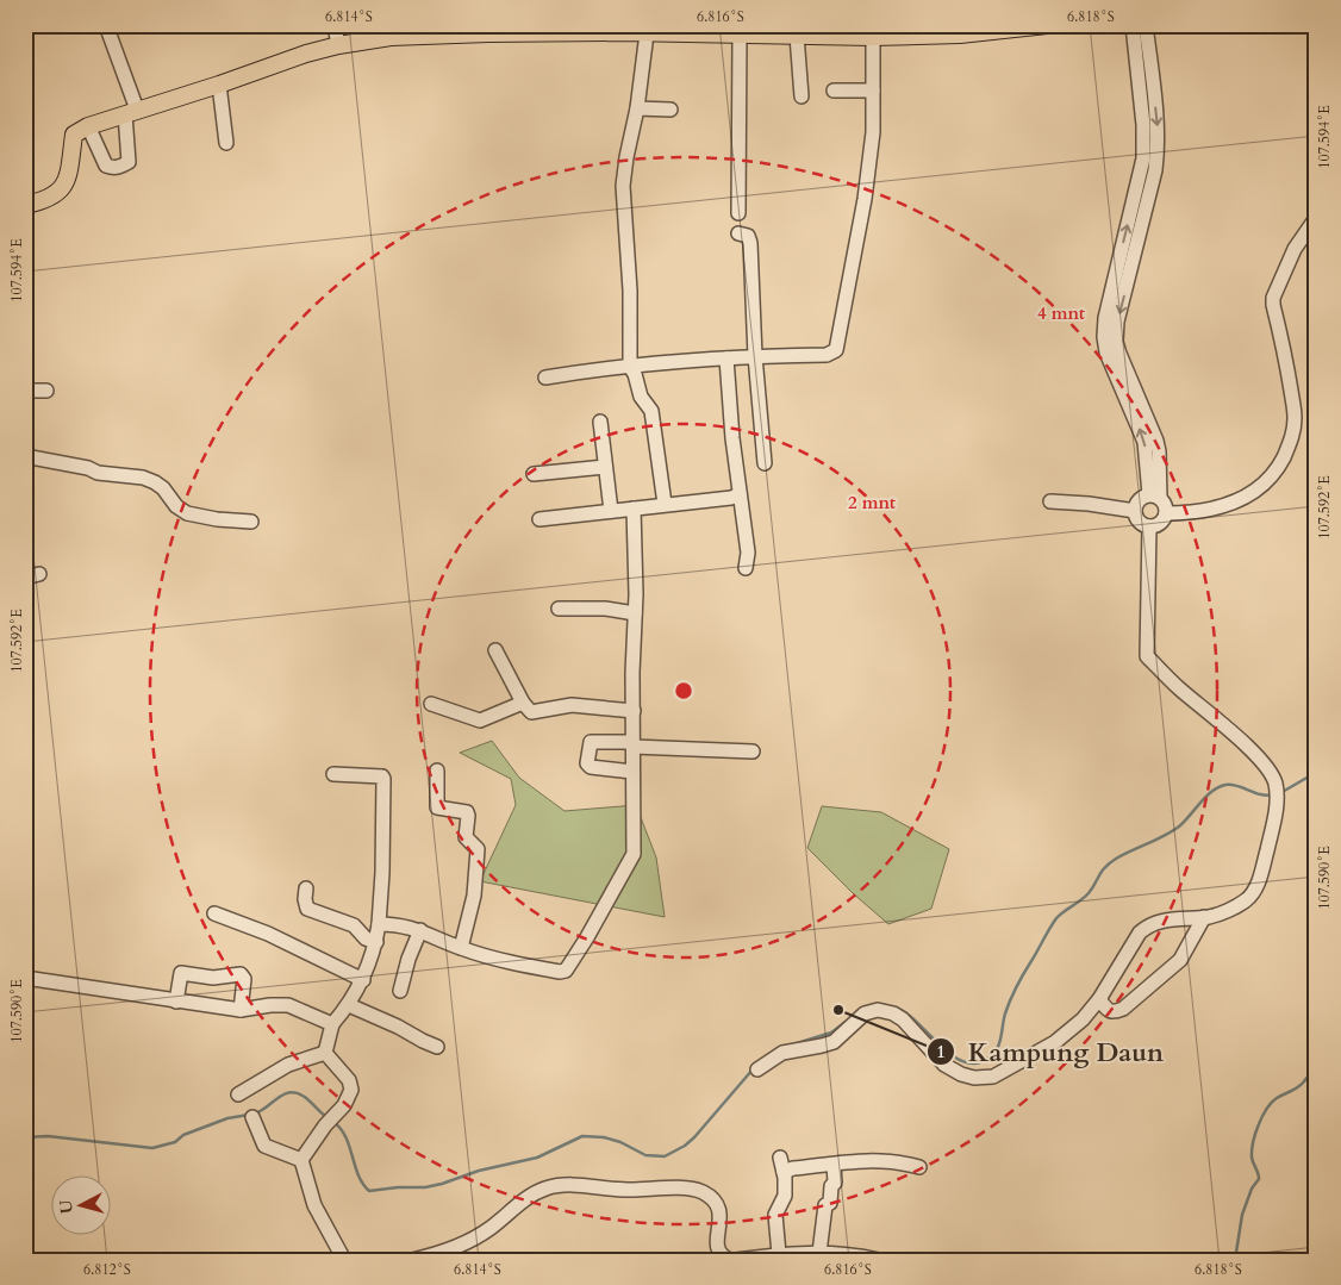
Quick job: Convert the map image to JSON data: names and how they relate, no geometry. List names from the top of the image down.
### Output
{
  "places": ["Kampung Daun"],
  "north": "left",
  "coordinates": [
    "6.814°S",
    "6.816°S",
    "6.818°S",
    "107.594°E",
    "107.592°E",
    "107.590°E",
    "6.812°S"
  ],
  "rings": ["4 mnt", "2 mnt"]
}
